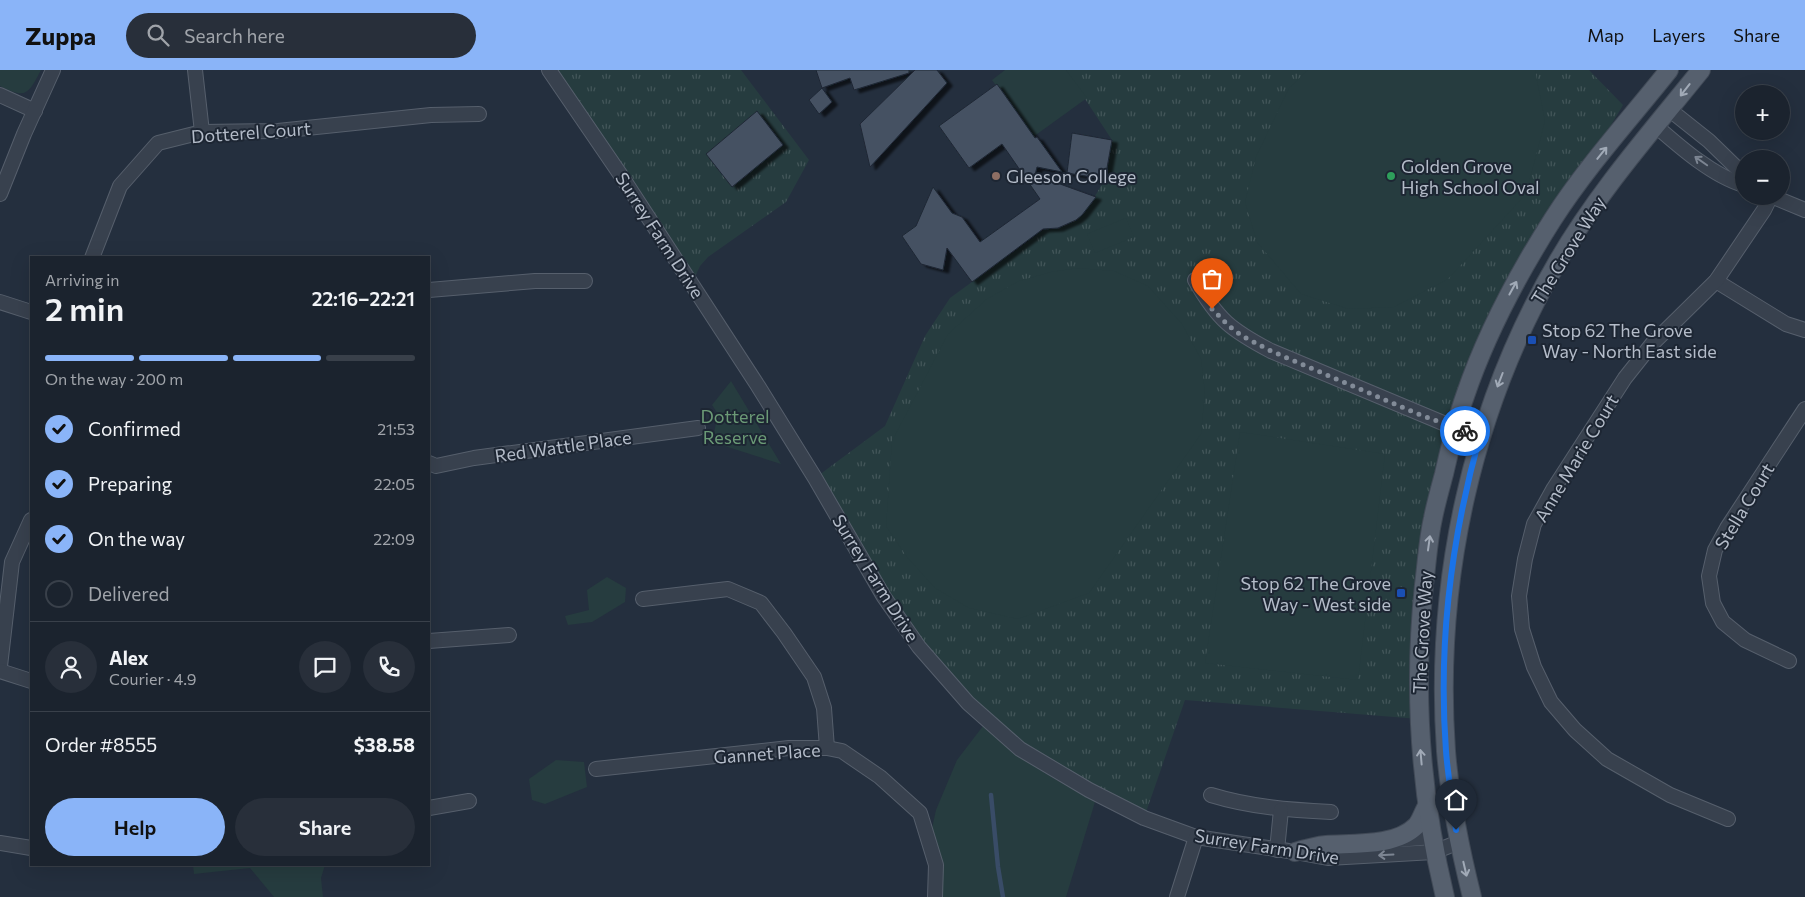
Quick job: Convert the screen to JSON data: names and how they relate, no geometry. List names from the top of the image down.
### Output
{
  "streets": {
    "main road": ["The Grove Way"],
    "street": [
      "Dotterel Court",
      "Surrey Farm Drive",
      "Red Wattle Place",
      "Anne Marie Court",
      "Stella Court",
      "Gannet Place"
    ]
  },
  "crossings": [
    ["Surrey Farm Drive", "The Grove Way"]
  ],
  "parks": ["Dotterel Reserve"],
  "places": {
    "other": ["Gleeson College", "Golden Grove High School Oval"],
    "transit": ["Stop 62 The Grove Way - North East side", "Stop 62 The Grove Way - West side"]
  },
  "page": {
    "header": "Zuppa",
    "search": "Search here",
    "nav": ["Map", "Layers", "Share"],
    "map_buttons": ["+", "−"],
    "heading": ["2 min", "Arriving in", "22:16–22:21"],
    "panel": [
      "Alex",
      "Courier · 4.9",
      "Order #8555",
      "$38.58"
    ],
    "bar": "On the way · 200 m",
    "list": [
      ["Confirmed", "21:53"],
      ["Preparing", "22:05"],
      ["On the way", "22:09"],
      "Delivered"
    ],
    "buttons": ["Help", "Share"]
  }
}
